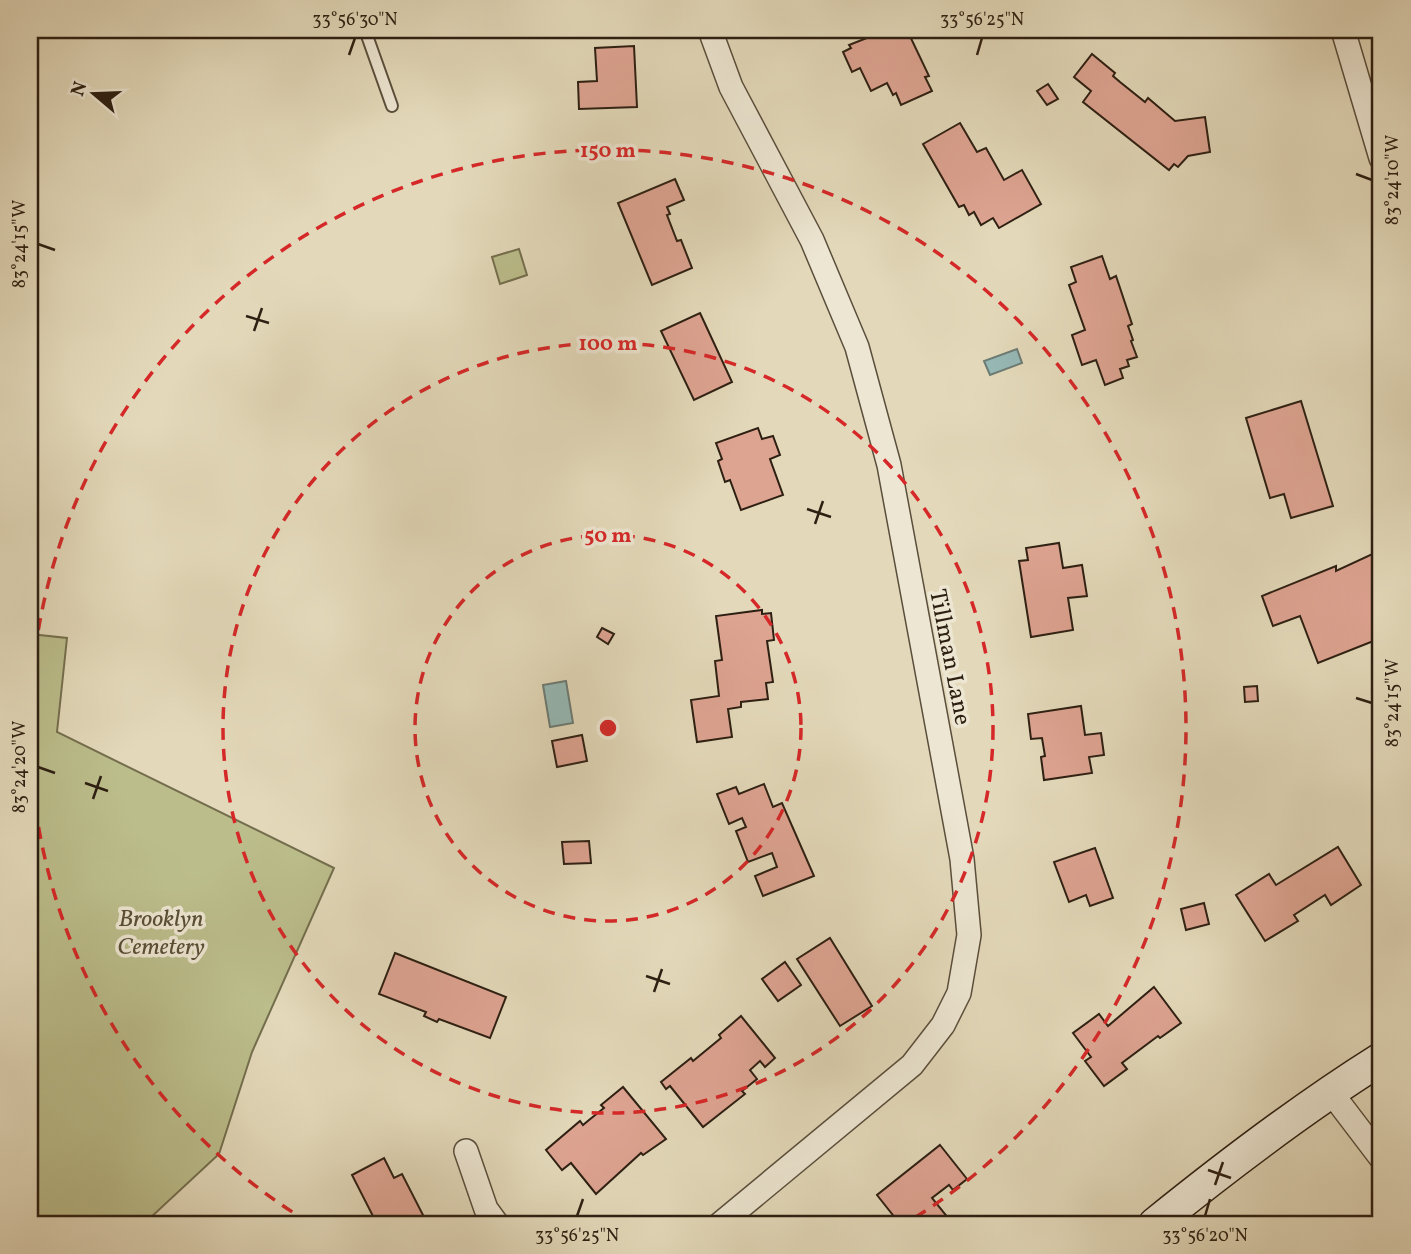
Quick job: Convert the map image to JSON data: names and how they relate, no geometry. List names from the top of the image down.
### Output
{
  "streets": {
    "street": ["Tillman Lane"]
  },
  "parks": ["Brooklyn Cemetery"],
  "north": "left",
  "coordinates": [
    "33°56'30\"N",
    "33°56'25\"N",
    "83°24'10\"W",
    "83°24'15\"W",
    "83°24'20\"W",
    "33°56'20\"N"
  ],
  "rings": ["150 m", "100 m", "50 m"]
}
